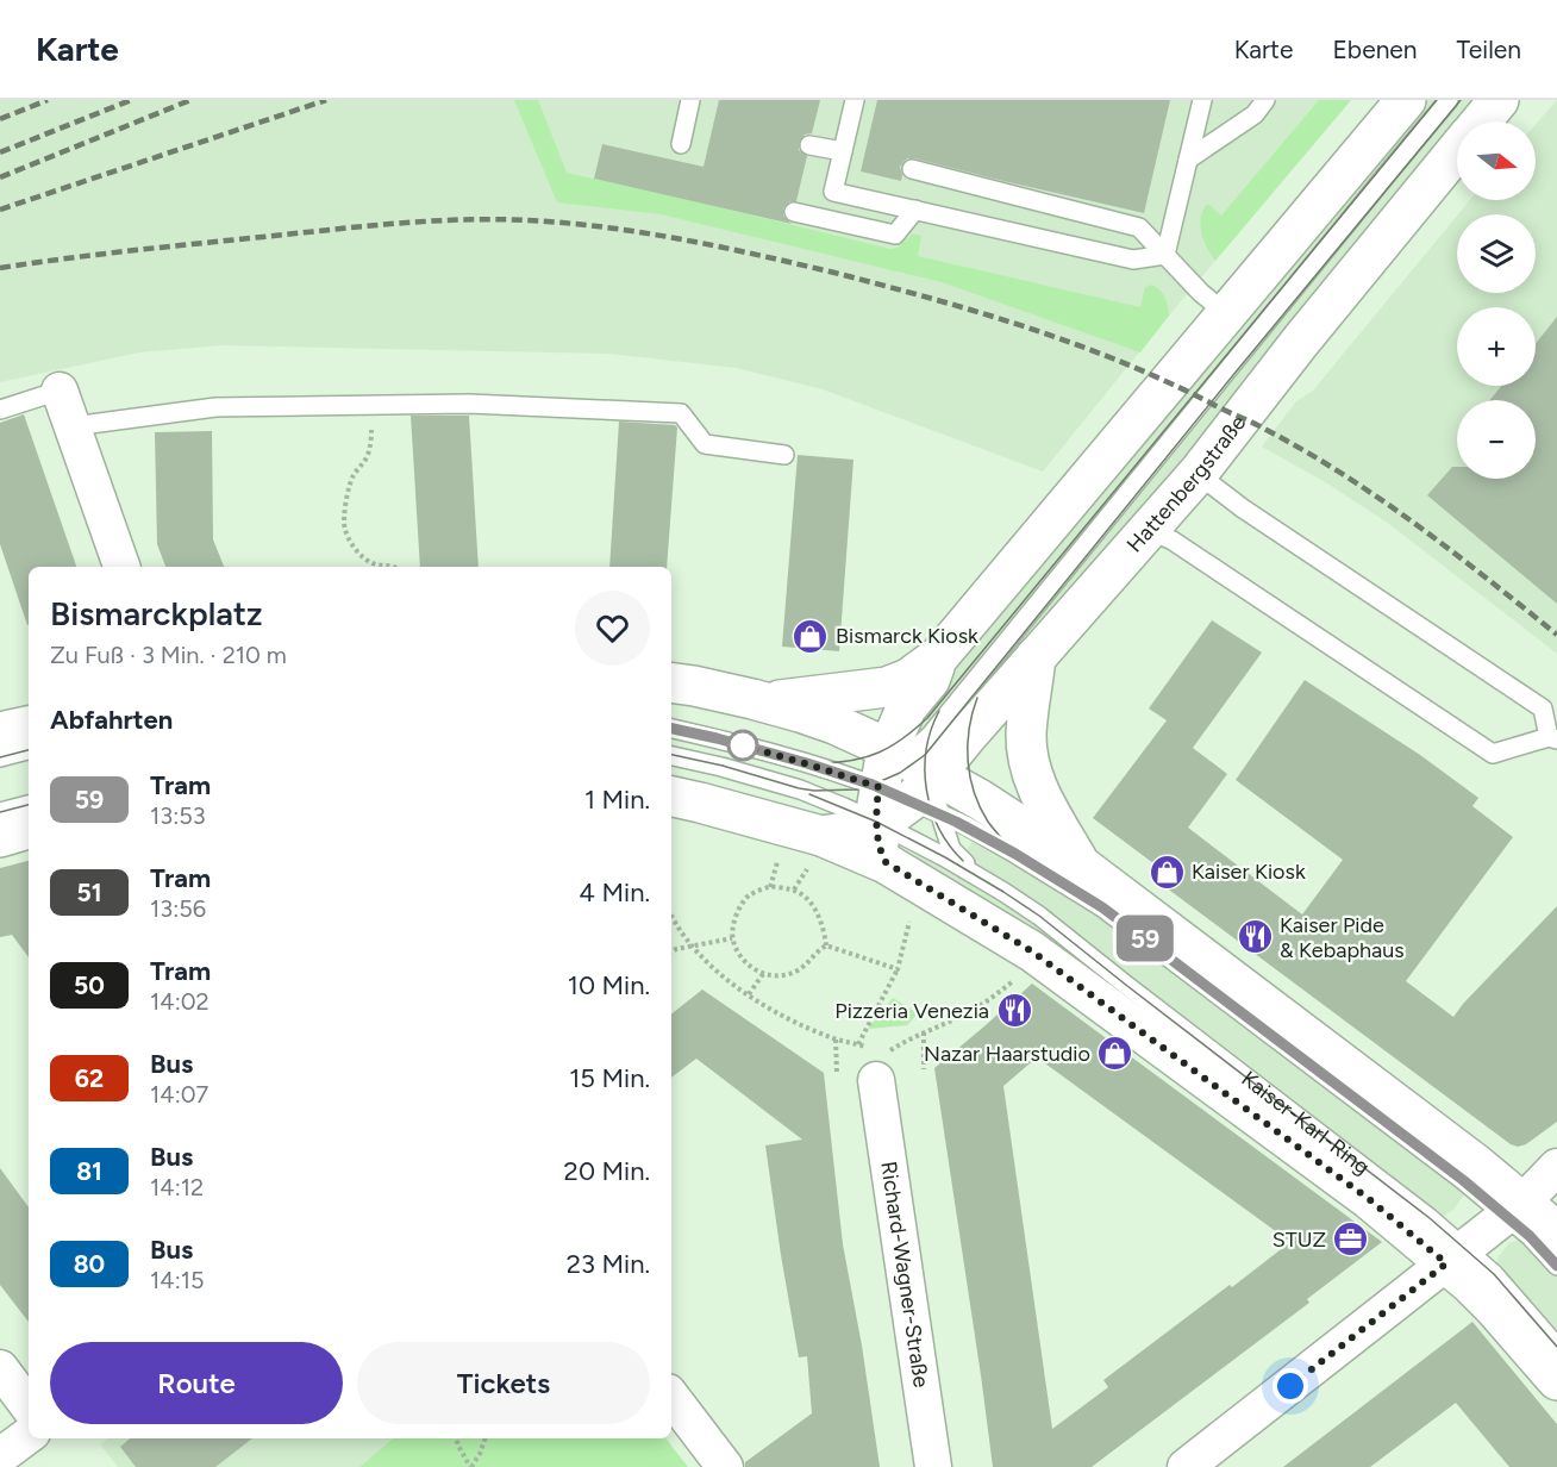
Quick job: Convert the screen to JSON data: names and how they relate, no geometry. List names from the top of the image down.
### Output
{
  "streets": {
    "street": ["Hattenbergstraße", "Kaiser-Karl-Ring", "Richard-Wagner-Straße"]
  },
  "places": {
    "shop": ["Bismarck Kiosk", "Kaiser Kiosk", "Nazar Haarstudio"],
    "restaurant": ["Kaiser Pide & Kebaphaus", "Pizzeria Venezia"],
    "office": ["STUZ"]
  },
  "lines": ["tram line 59"],
  "north": "right",
  "page": {
    "header": "Karte",
    "nav": ["Karte", "Ebenen", "Teilen"],
    "on_map": "59",
    "map_buttons": ["+", "−"],
    "heading": [
      ["Bismarckplatz", "Zu Fuß · 3 Min. · 210 m"],
      "Abfahrten"
    ],
    "list": [
      {
        "mark": "59",
        "name": "Tram",
        "note": "13:53",
        "value": "1 Min."
      },
      {
        "mark": "51",
        "name": "Tram",
        "note": "13:56",
        "value": "4 Min."
      },
      {
        "mark": "50",
        "name": "Tram",
        "note": "14:02",
        "value": "10 Min."
      },
      {
        "mark": "62",
        "name": "Bus",
        "note": "14:07",
        "value": "15 Min."
      },
      {
        "mark": "81",
        "name": "Bus",
        "note": "14:12",
        "value": "20 Min."
      },
      {
        "mark": "80",
        "name": "Bus",
        "note": "14:15",
        "value": "23 Min."
      }
    ],
    "buttons": ["Route", "Tickets"]
  }
}
